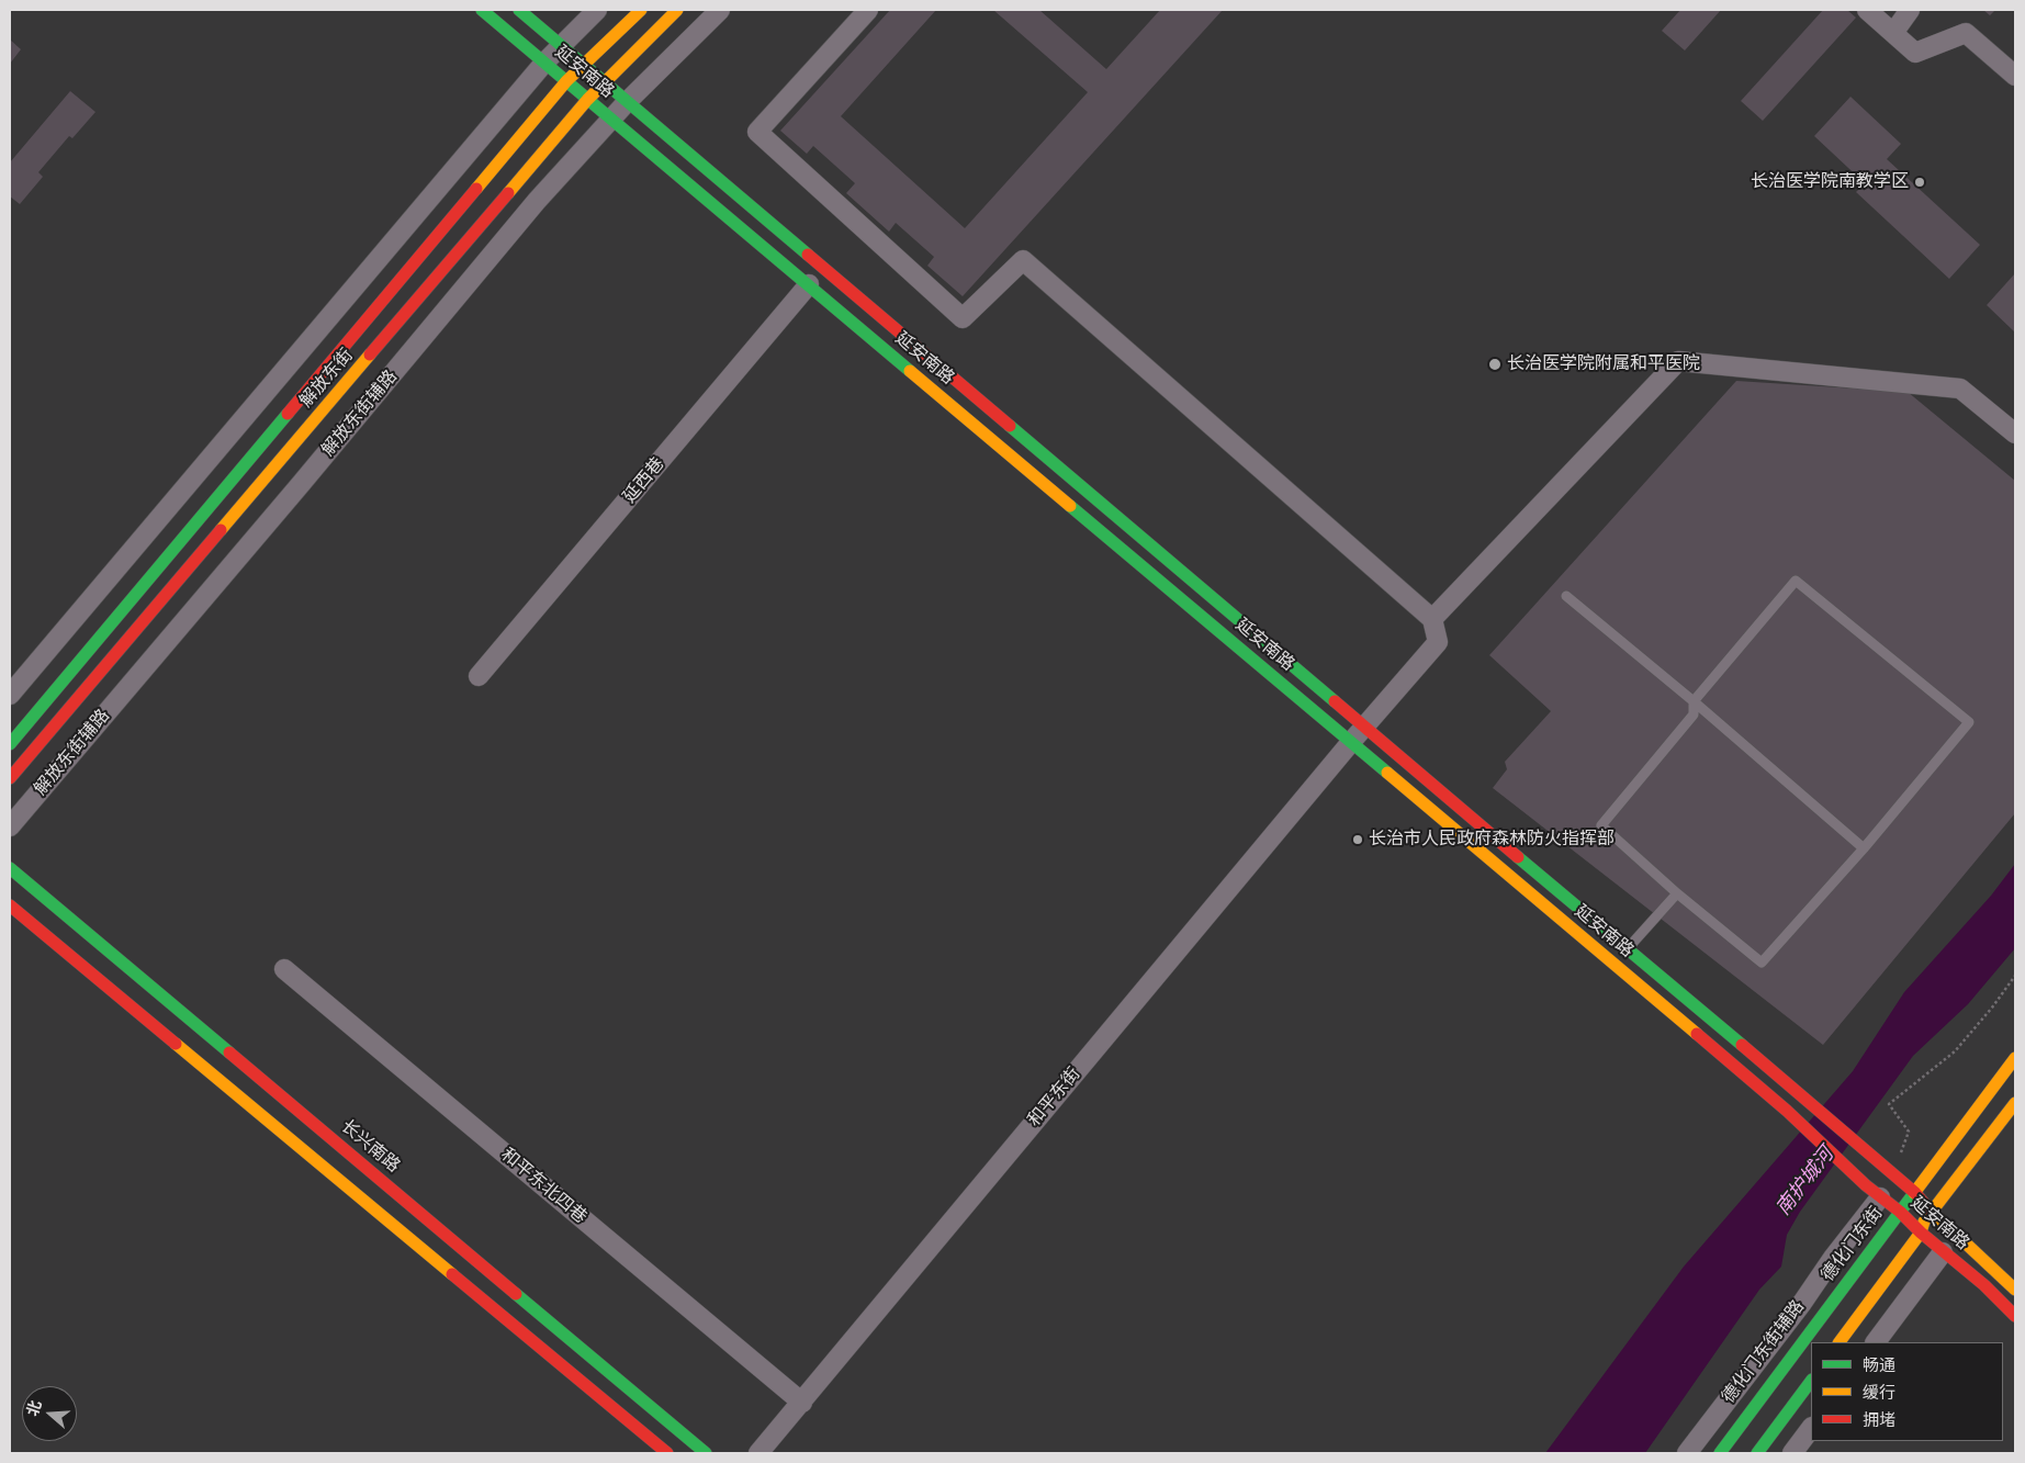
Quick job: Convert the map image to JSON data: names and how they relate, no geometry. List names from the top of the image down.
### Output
{
  "streets": {
    "main road": [
      "延安南路",
      "解放东街",
      "长兴南路",
      "德化门东街"
    ],
    "street": [
      "解放东街辅路",
      "延西巷",
      "和平东街",
      "和平东北四巷",
      "德化门东街辅路"
    ]
  },
  "crossings": [
    ["延安南路", "解放东街"],
    ["延安南路", "解放东街辅路"],
    ["延安南路", "延西巷"],
    ["延安南路", "和平东街"],
    ["延安南路", "德化门东街"],
    ["延安南路", "德化门东街辅路"],
    ["和平东街", "和平东北四巷"]
  ],
  "water": ["南护城河"],
  "places": ["长治医学院南教学区", "长治医学院附属和平医院", "长治市人民政府森林防火指挥部"],
  "legend": ["畅通", "缓行", "拥堵"],
  "north": "left"
}
